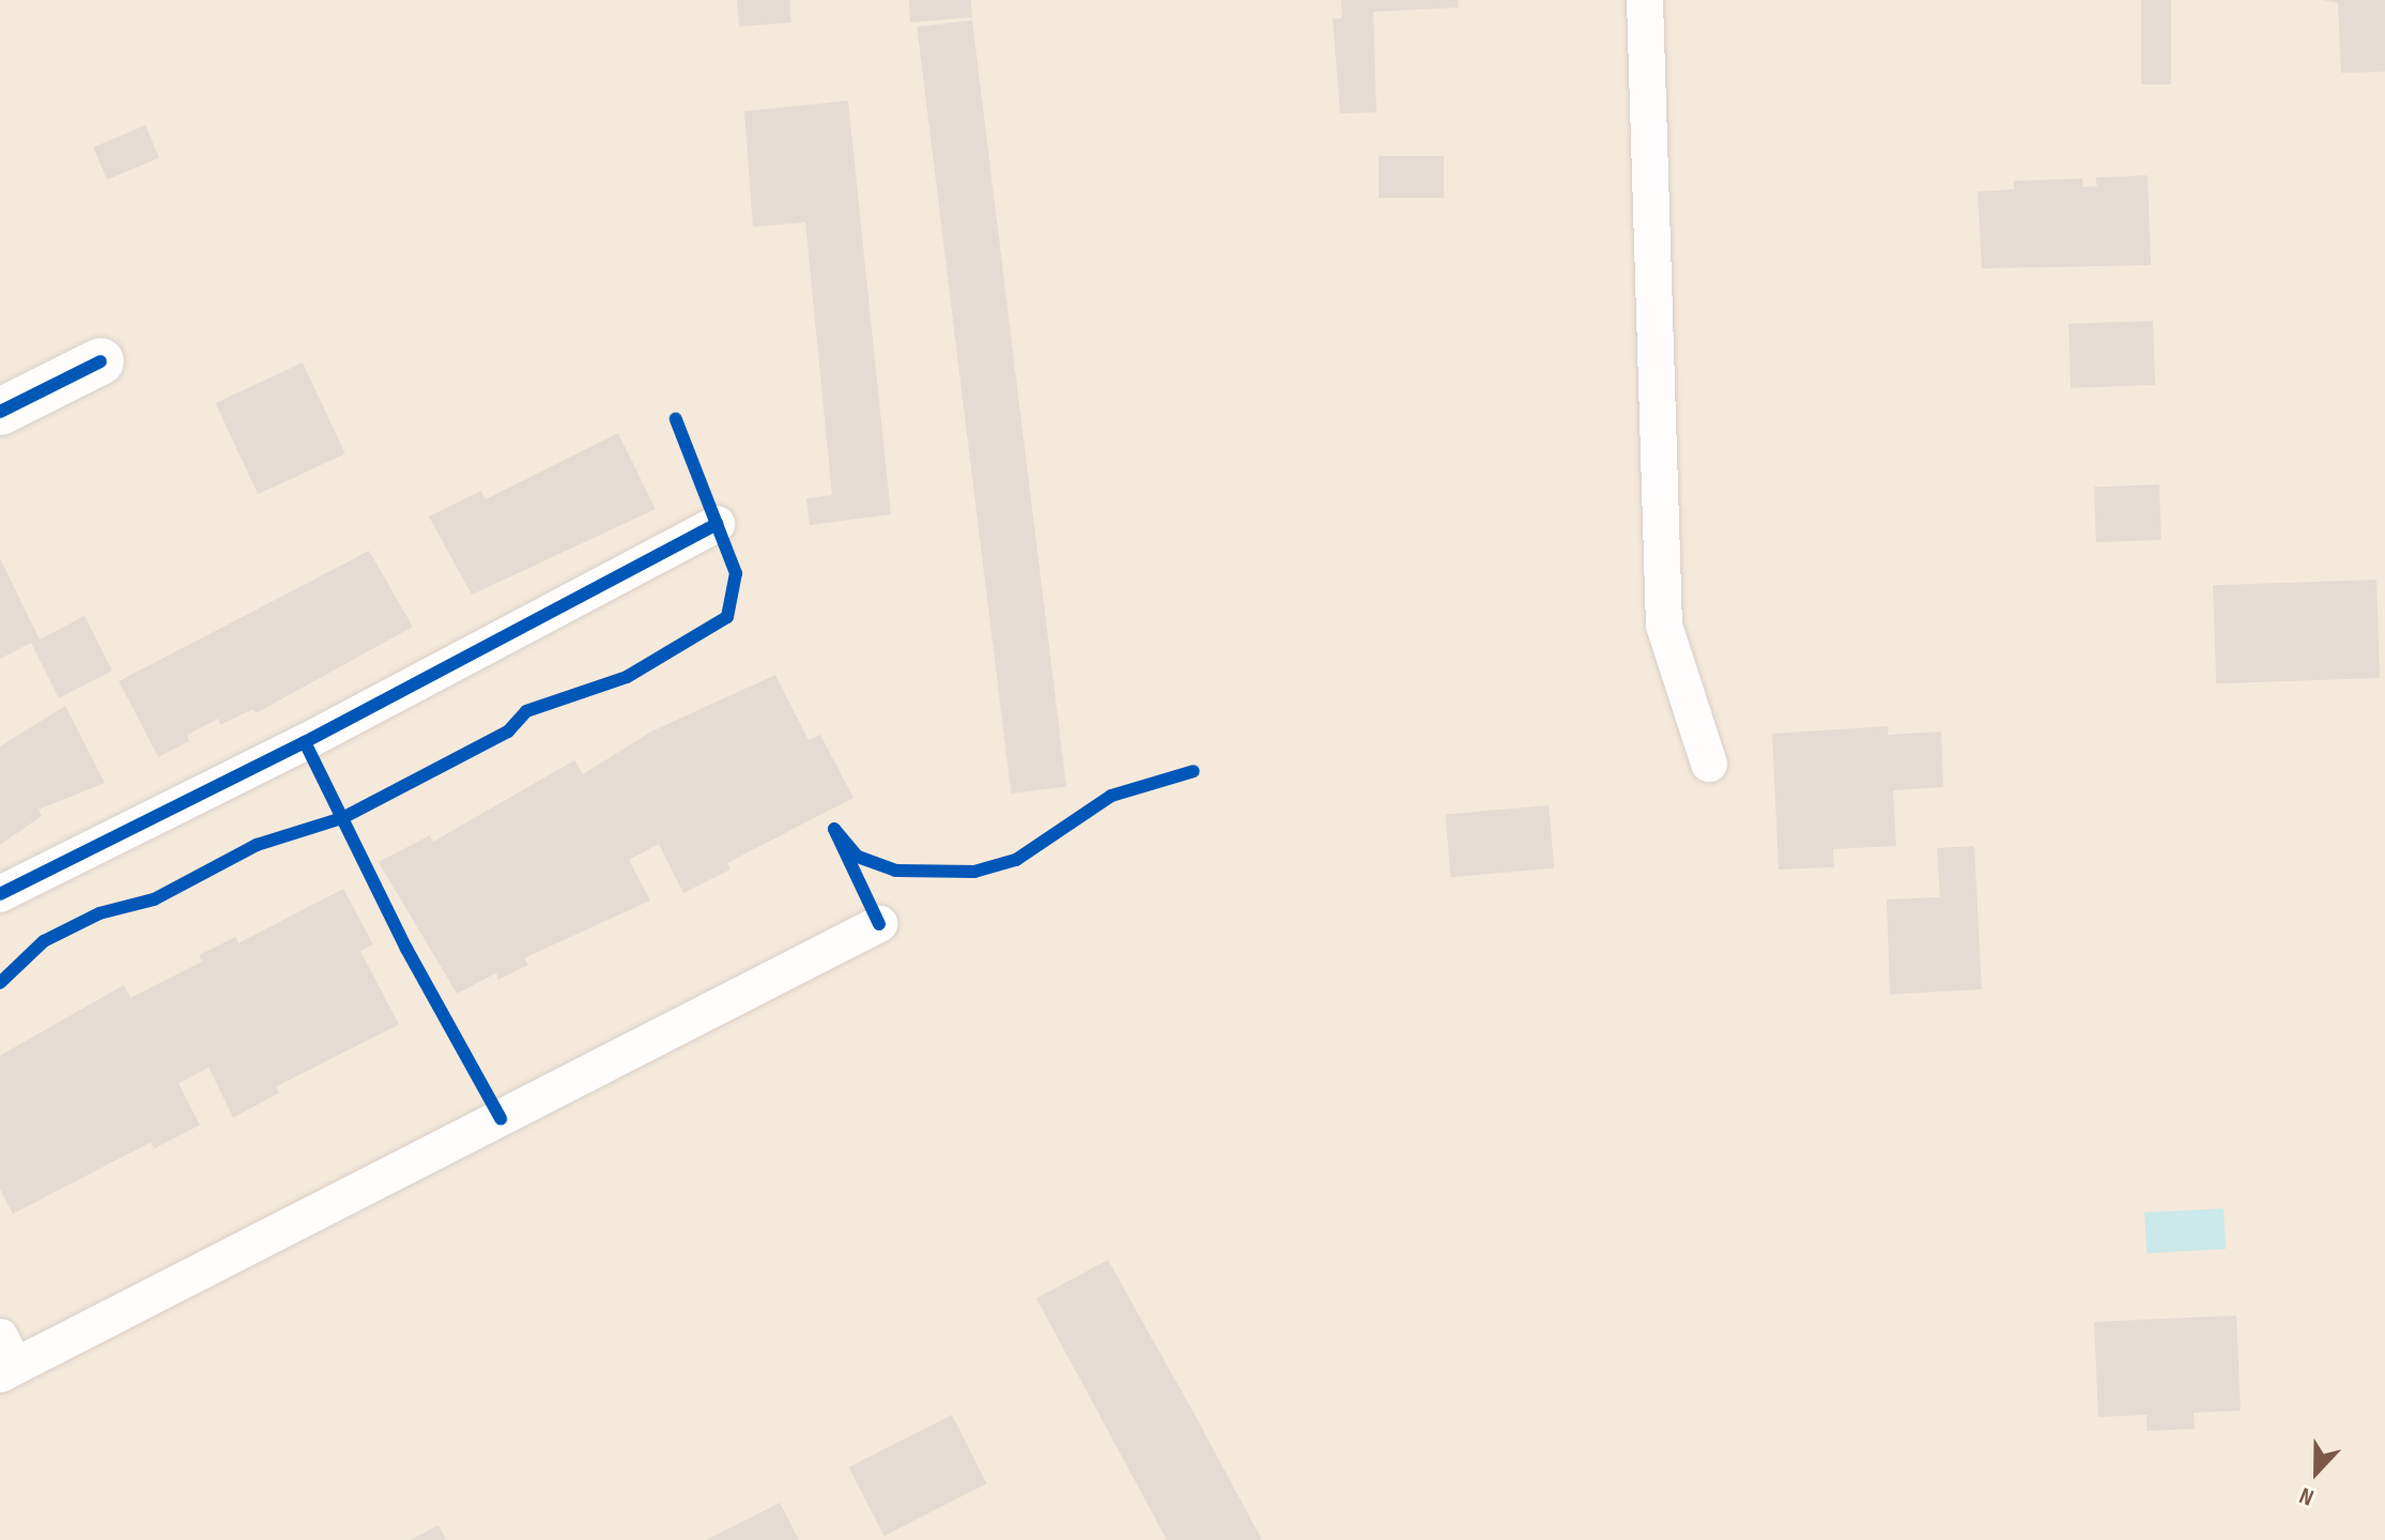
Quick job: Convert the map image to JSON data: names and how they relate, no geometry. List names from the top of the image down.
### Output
{
  "north": "bottom"
}
